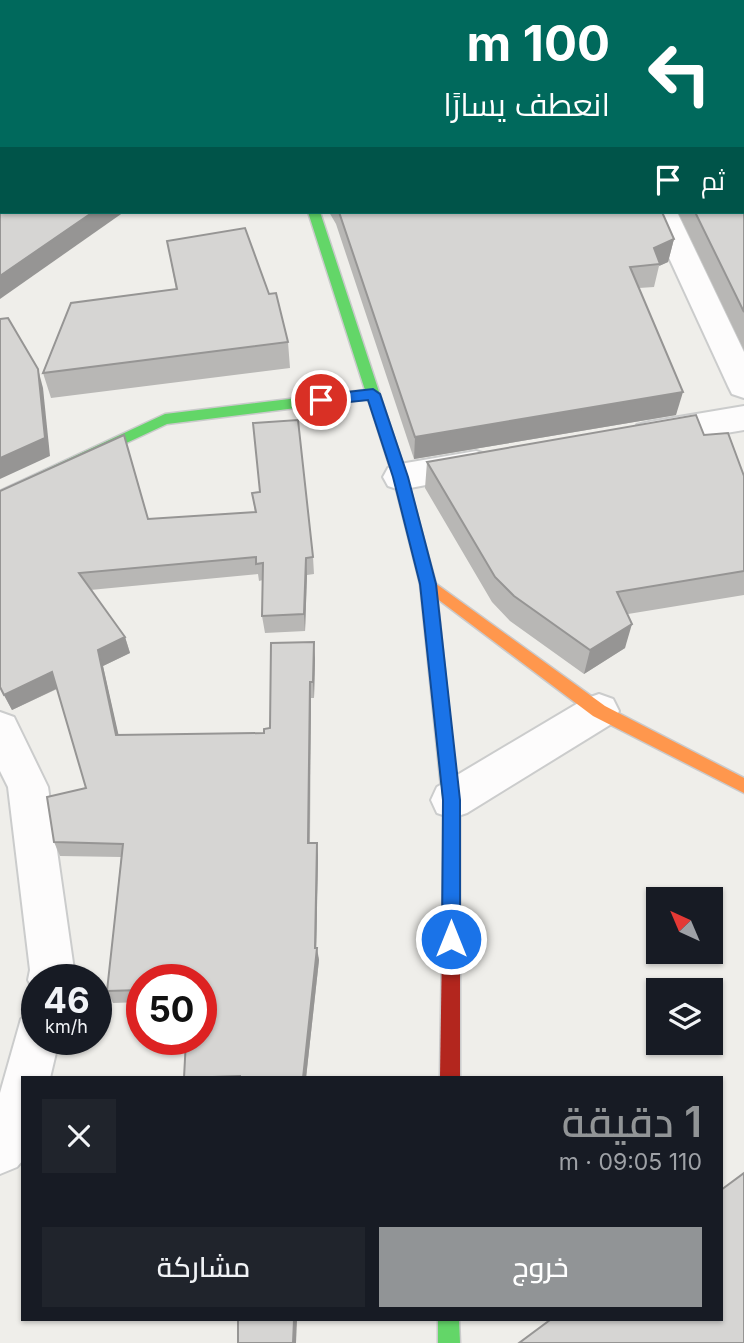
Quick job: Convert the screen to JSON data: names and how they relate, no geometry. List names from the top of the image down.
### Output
{
  "north": "top left",
  "page": {
    "turn": ["100 m", "انعطف يسارًا"],
    "then": "ثم",
    "speed": "46 km/h",
    "limit": "50",
    "heading": ["1 دقيقة", "110 m · 09:05"],
    "buttons": ["خروج", "مشاركة"]
  }
}
